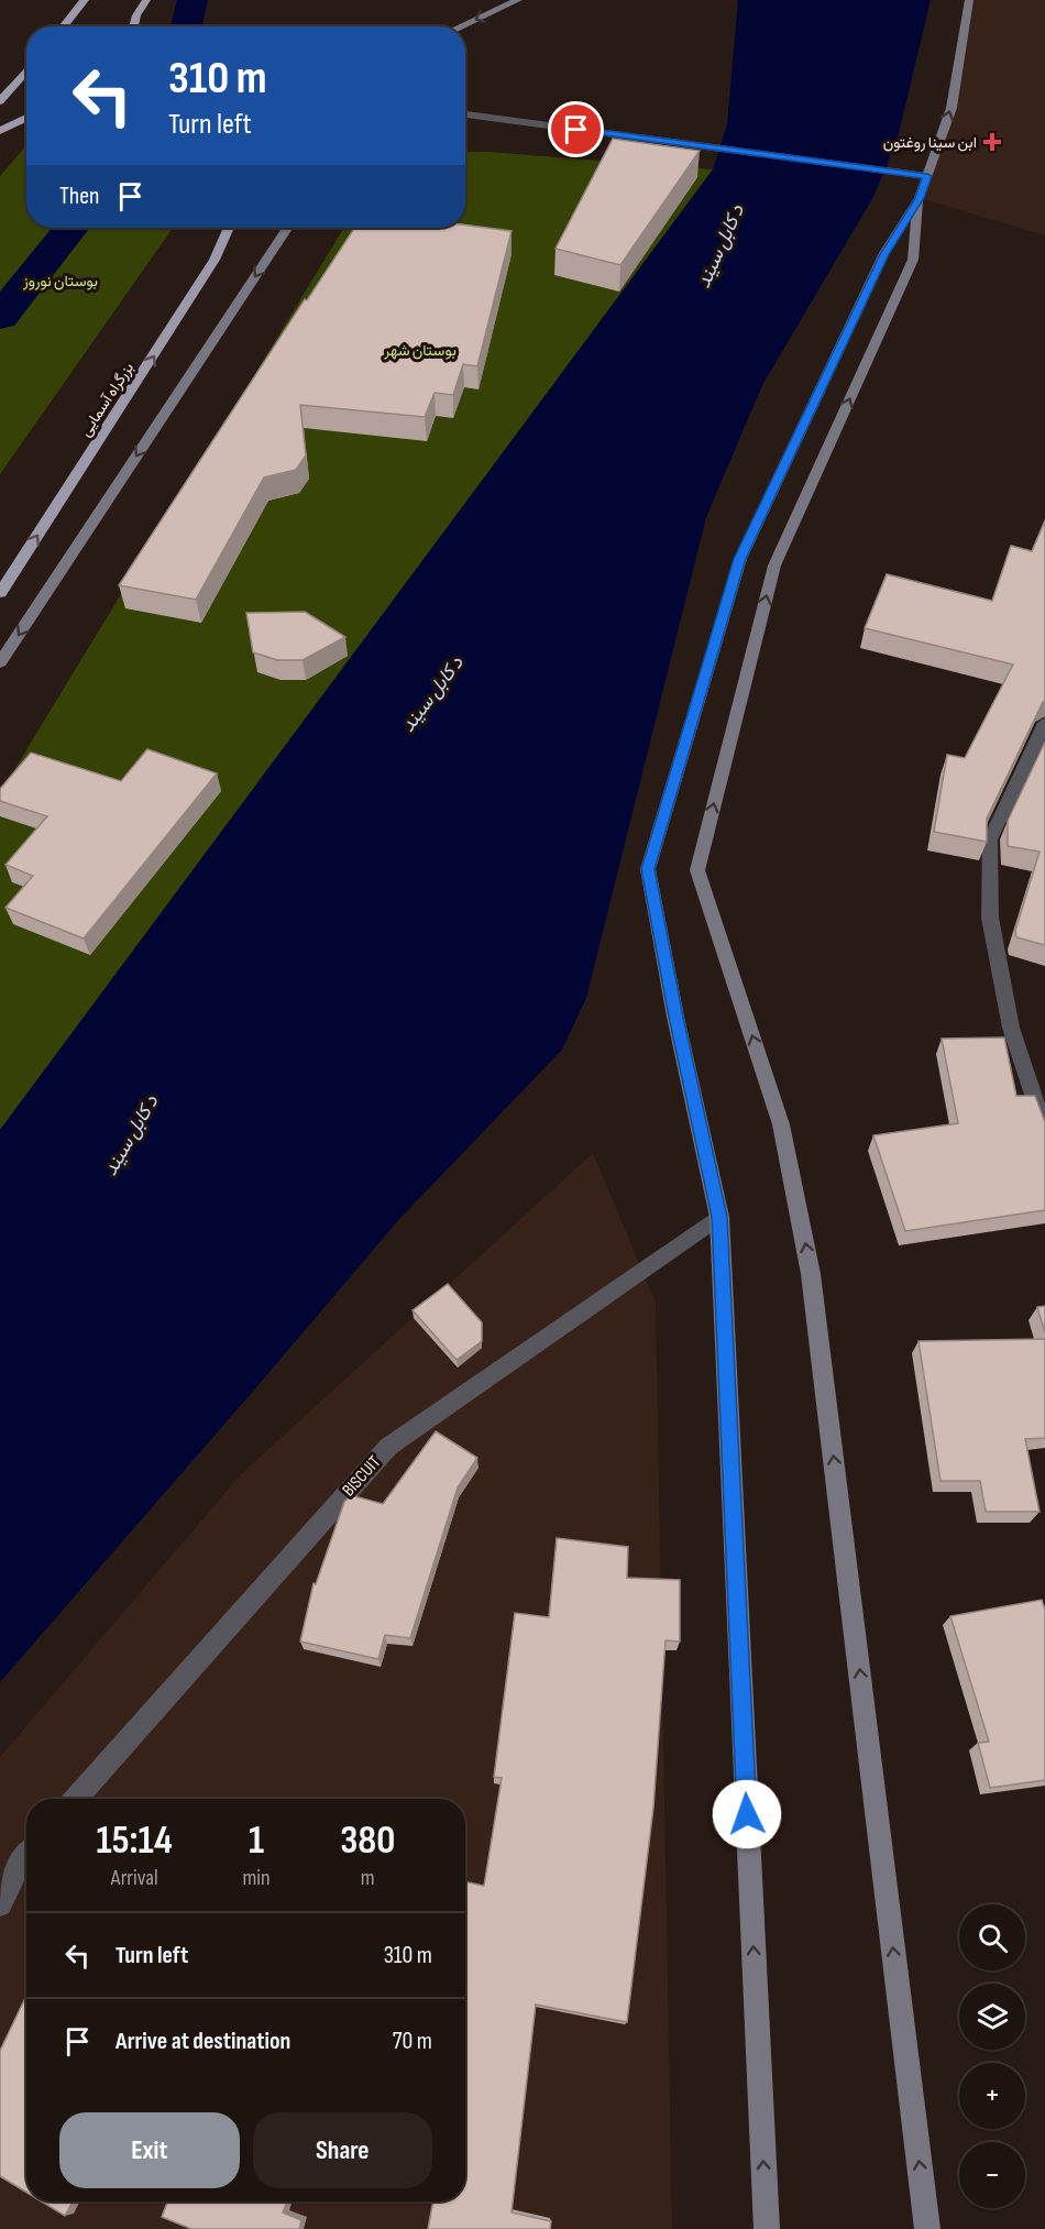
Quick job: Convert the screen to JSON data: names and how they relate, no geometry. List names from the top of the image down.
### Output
{
  "streets": {
    "highway": ["بزرگراه آسمایی"],
    "street": ["BISCUIT"]
  },
  "one_way": ["بزرگراه آسمایی"],
  "water": ["د کابل سيند"],
  "parks": ["بوستان نوروز", "بوستان شهر"],
  "places": {
    "health": ["ابن سینا روغتون"]
  },
  "page": {
    "turn": ["310 m", "Turn left"],
    "then": "Then",
    "eta": [
      "15:14",
      "Arrival",
      "1",
      "min",
      "380",
      "m"
    ],
    "map_buttons": ["+", "−"],
    "list": [
      {
        "name": "Turn left",
        "value": "310 m"
      },
      {
        "name": "Arrive at destination",
        "value": "70 m"
      }
    ],
    "buttons": ["Exit", "Share"]
  }
}
